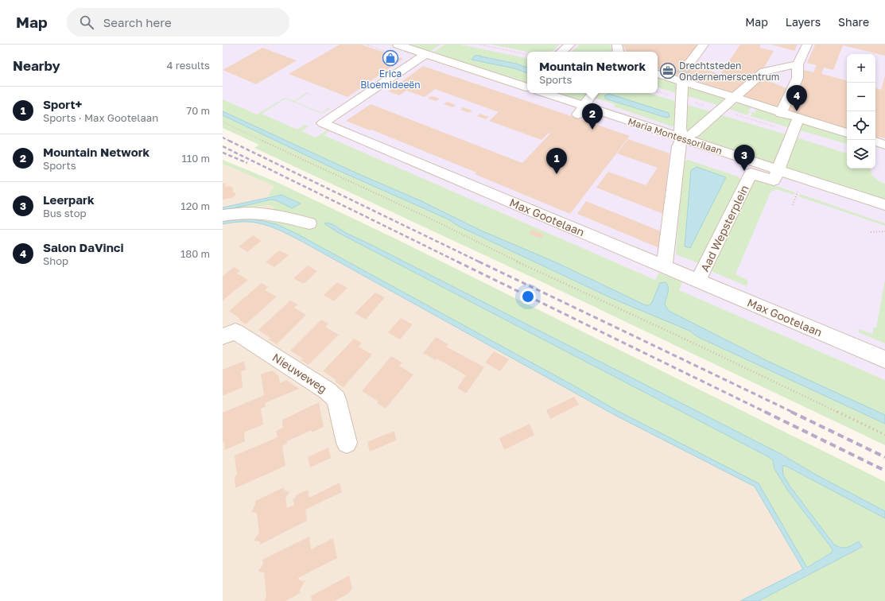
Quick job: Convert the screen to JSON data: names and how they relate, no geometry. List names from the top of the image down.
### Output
{
  "streets": {
    "street": [
      "Maria Montessorilaan",
      "Max Gootelaan",
      "Aad Wepsterplein",
      "Nieuweweg"
    ]
  },
  "crossings": [
    ["Maria Montessorilaan", "Aad Wepsterplein"],
    ["Max Gootelaan", "Aad Wepsterplein"]
  ],
  "places": {
    "shop": ["Erica Bloemideeën"],
    "office": ["Drechtsteden Ondernemerscentrum"]
  },
  "page": {
    "header": "Map",
    "search": "Search here",
    "nav": ["Map", "Layers", "Share"],
    "heading": ["Nearby", "4 results"],
    "popup": ["Mountain Network", "Sports"],
    "map_buttons": ["+", "−"],
    "pins": [
      "4",
      "2",
      "3",
      "1"
    ],
    "list": [
      {
        "mark": "1",
        "name": "Sport+",
        "note": "Sports · Max Gootelaan",
        "value": "70 m"
      },
      {
        "mark": "2",
        "name": "Mountain Network",
        "note": "Sports",
        "value": "110 m"
      },
      {
        "mark": "3",
        "name": "Leerpark",
        "note": "Bus stop",
        "value": "120 m"
      },
      {
        "mark": "4",
        "name": "Salon DaVinci",
        "note": "Shop",
        "value": "180 m"
      }
    ]
  }
}
